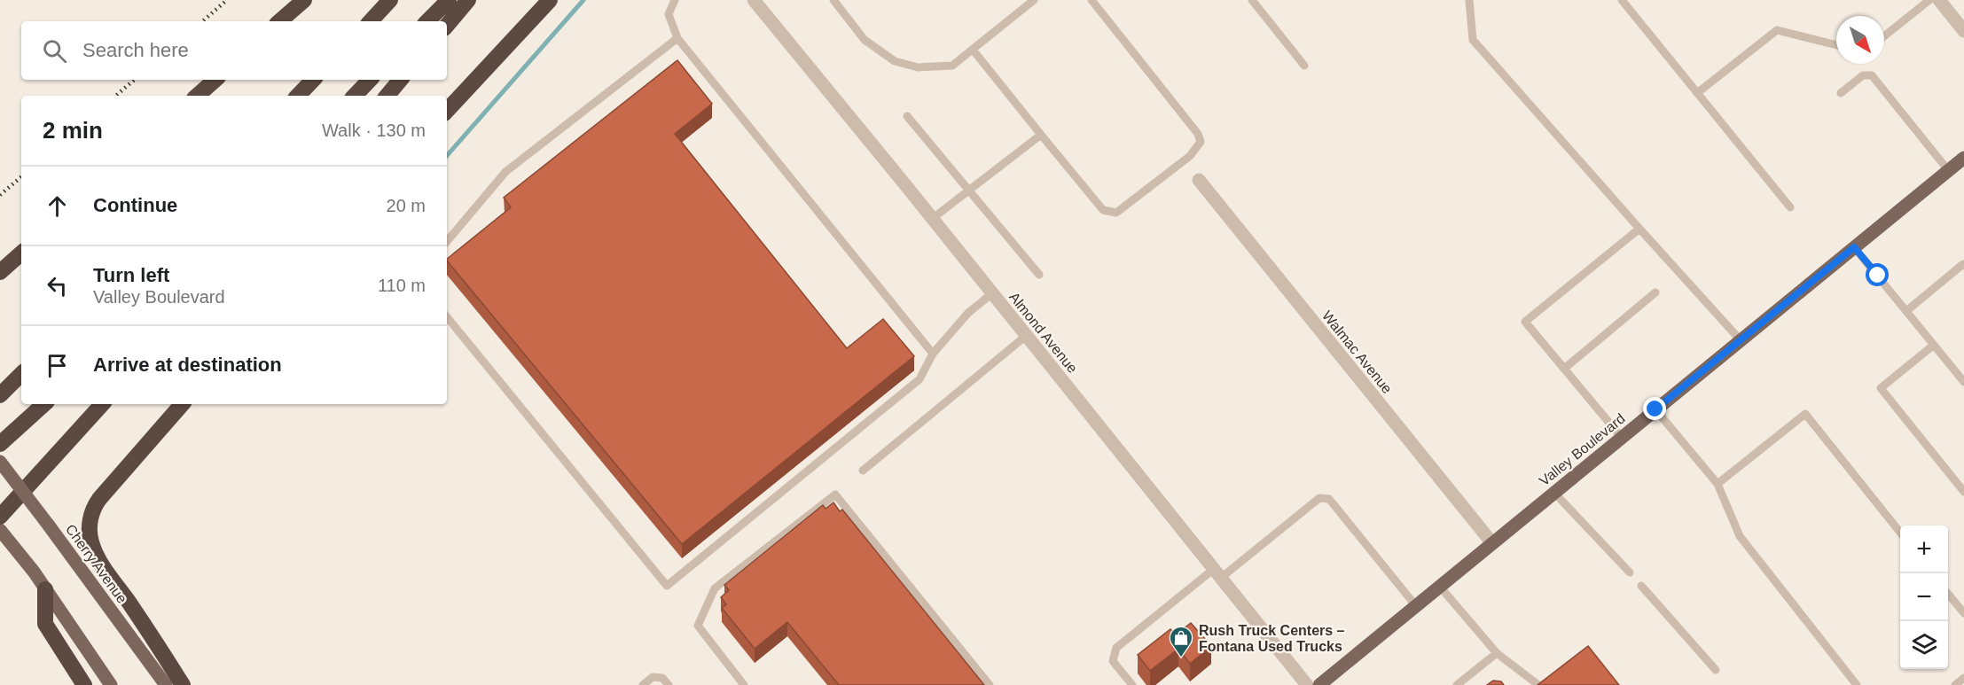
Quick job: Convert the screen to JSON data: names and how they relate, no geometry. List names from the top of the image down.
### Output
{
  "streets": {
    "main road": ["Valley Boulevard", "Cherry Avenue"],
    "street": ["Almond Avenue", "Walmac Avenue"]
  },
  "crossings": [
    ["Walmac Avenue", "Valley Boulevard"]
  ],
  "places": {
    "shop": ["Rush Truck Centers – Fontana Used Trucks"]
  },
  "north": "bottom right",
  "page": {
    "search": "Search here",
    "heading": ["2 min", "Walk · 130 m"],
    "list": [
      ["Continue", "20 m"],
      ["Turn left", "Valley Boulevard", "110 m"],
      "Arrive at destination"
    ],
    "map_buttons": ["+", "−"]
  }
}
